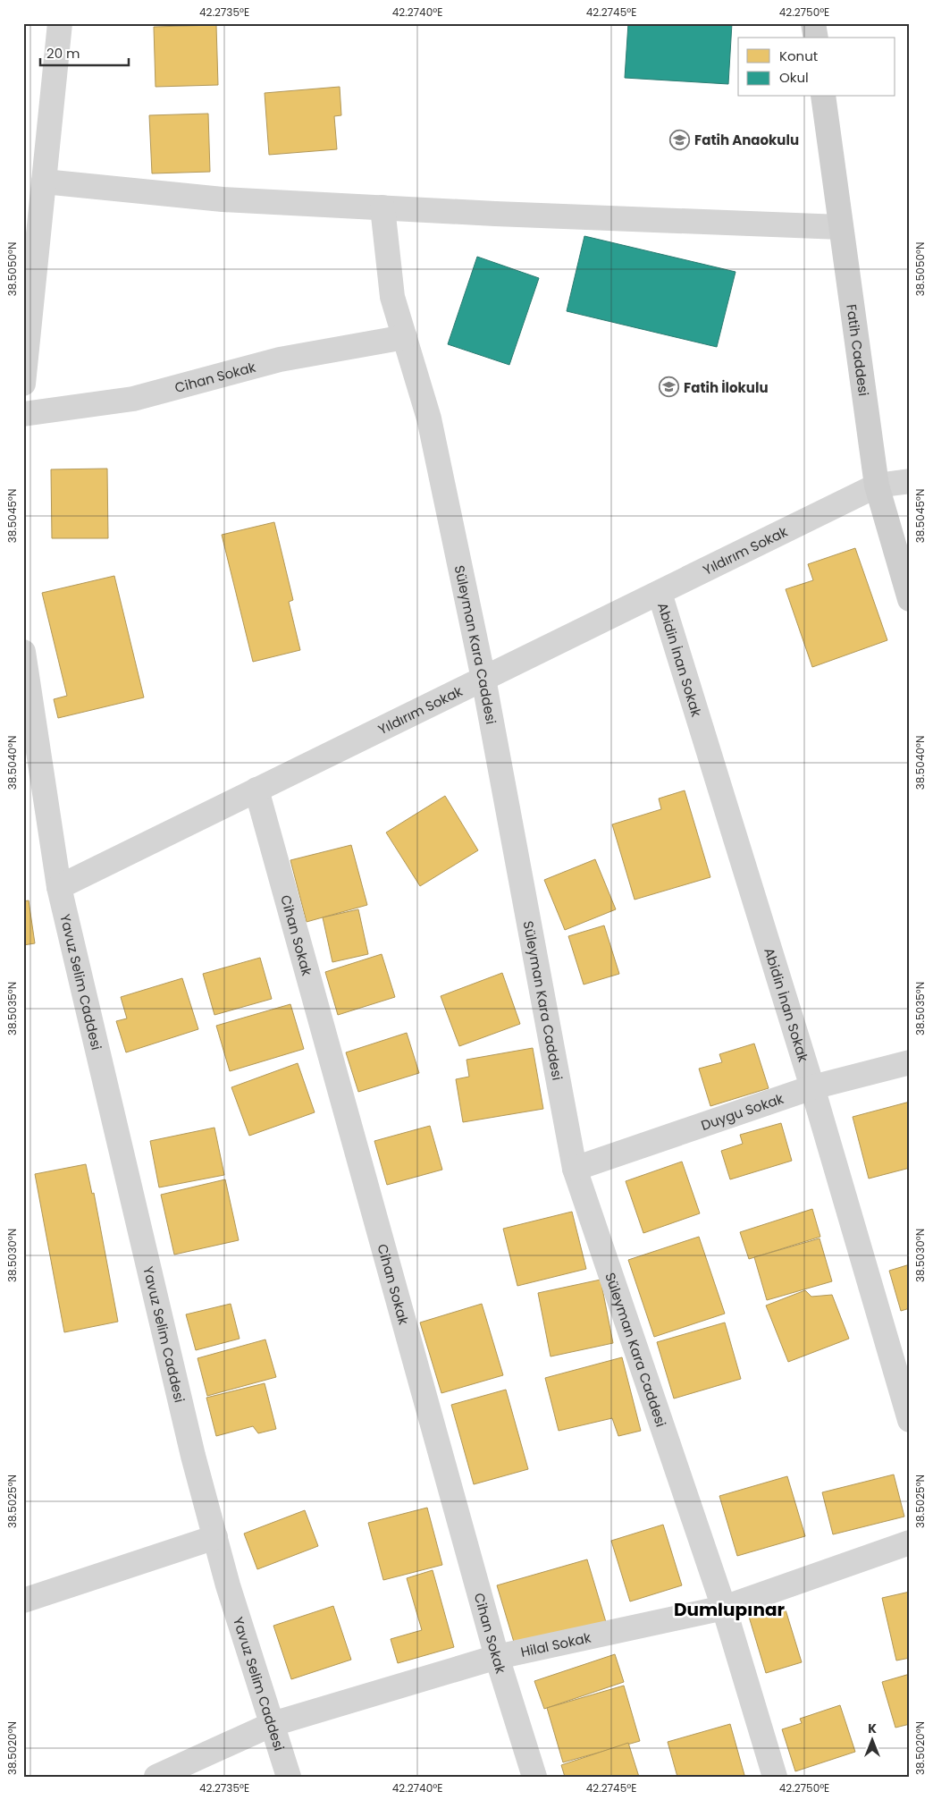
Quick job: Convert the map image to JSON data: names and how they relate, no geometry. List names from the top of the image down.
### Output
{
  "streets": {
    "street": [
      "Fatih Caddesi",
      "Cihan Sokak",
      "Yıldırım Sokak",
      "Süleyman Kara Caddesi",
      "Abidin İnan Sokak",
      "Yavuz Selim Caddesi",
      "Duygu Sokak",
      "Hilal Sokak"
    ]
  },
  "crossings": [
    ["Fatih Caddesi", "Yıldırım Sokak"],
    ["Cihan Sokak", "Yıldırım Sokak"],
    ["Cihan Sokak", "Süleyman Kara Caddesi"],
    ["Cihan Sokak", "Hilal Sokak"],
    ["Yıldırım Sokak", "Süleyman Kara Caddesi"],
    ["Yıldırım Sokak", "Abidin İnan Sokak"],
    ["Yıldırım Sokak", "Yavuz Selim Caddesi"],
    ["Süleyman Kara Caddesi", "Duygu Sokak"],
    ["Süleyman Kara Caddesi", "Hilal Sokak"],
    ["Abidin İnan Sokak", "Duygu Sokak"],
    ["Yavuz Selim Caddesi", "Hilal Sokak"]
  ],
  "districts": ["Dumlupınar"],
  "places": {
    "school or university": ["Fatih Anaokulu", "Fatih İlokulu"]
  },
  "legend": ["Konut", "Okul"],
  "scale_bar": "20 m",
  "north": "top",
  "coordinates": [
    "42.2735°E",
    "42.2740°E",
    "42.2745°E",
    "42.2750°E",
    "38.5050°N",
    "38.5045°N",
    "38.5040°N",
    "38.5035°N",
    "38.5030°N",
    "38.5025°N",
    "38.5020°N"
  ]
}
